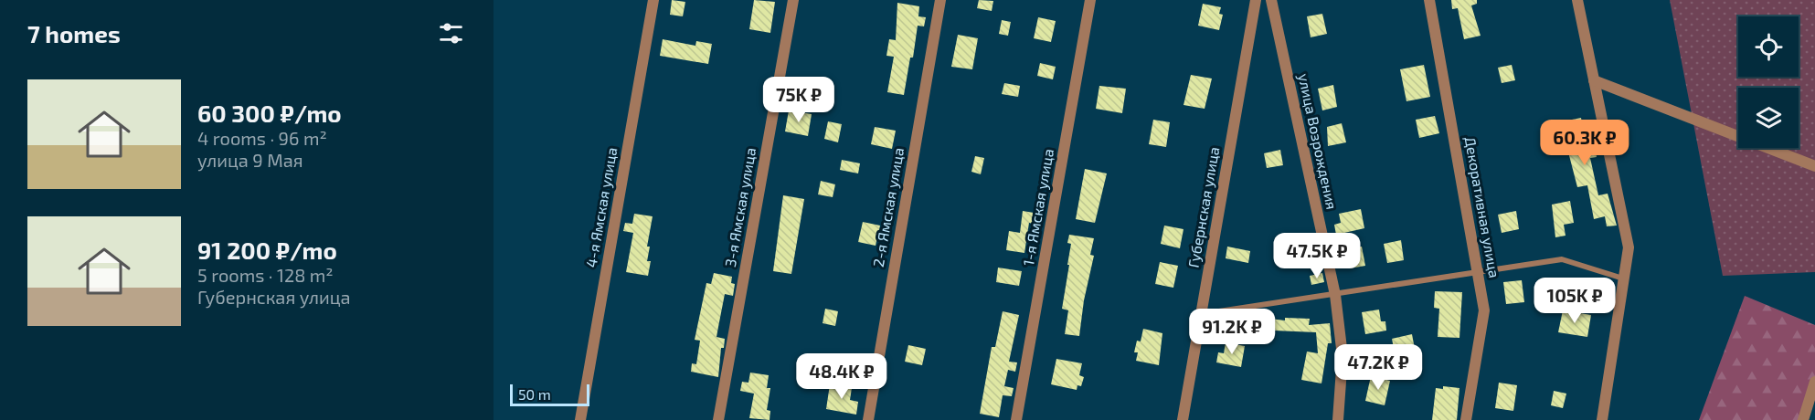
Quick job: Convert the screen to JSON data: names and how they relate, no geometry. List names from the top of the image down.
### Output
{
  "streets": {
    "street": [
      "улица Возрождения",
      "4-я Ямская улица",
      "3-я Ямская улица",
      "2-я Ямская улица",
      "1-я Ямская улица",
      "Губернская улица",
      "Декоративная улица"
    ]
  },
  "scale_bar": "50 m",
  "page": {
    "heading": "7 homes",
    "list": [
      {
        "name": "60 300 ₽/mo",
        "note": "4 rooms · 96 m² · улица 9 Мая"
      },
      {
        "name": "91 200 ₽/mo",
        "note": "5 rooms · 128 m² · Губернская улица"
      }
    ],
    "price": [
      "75K ₽",
      "60.3K ₽",
      "47.5K ₽",
      "105K ₽",
      "91.2K ₽",
      "47.2K ₽",
      "48.4K ₽"
    ],
    "scale": "50 m"
  }
}
